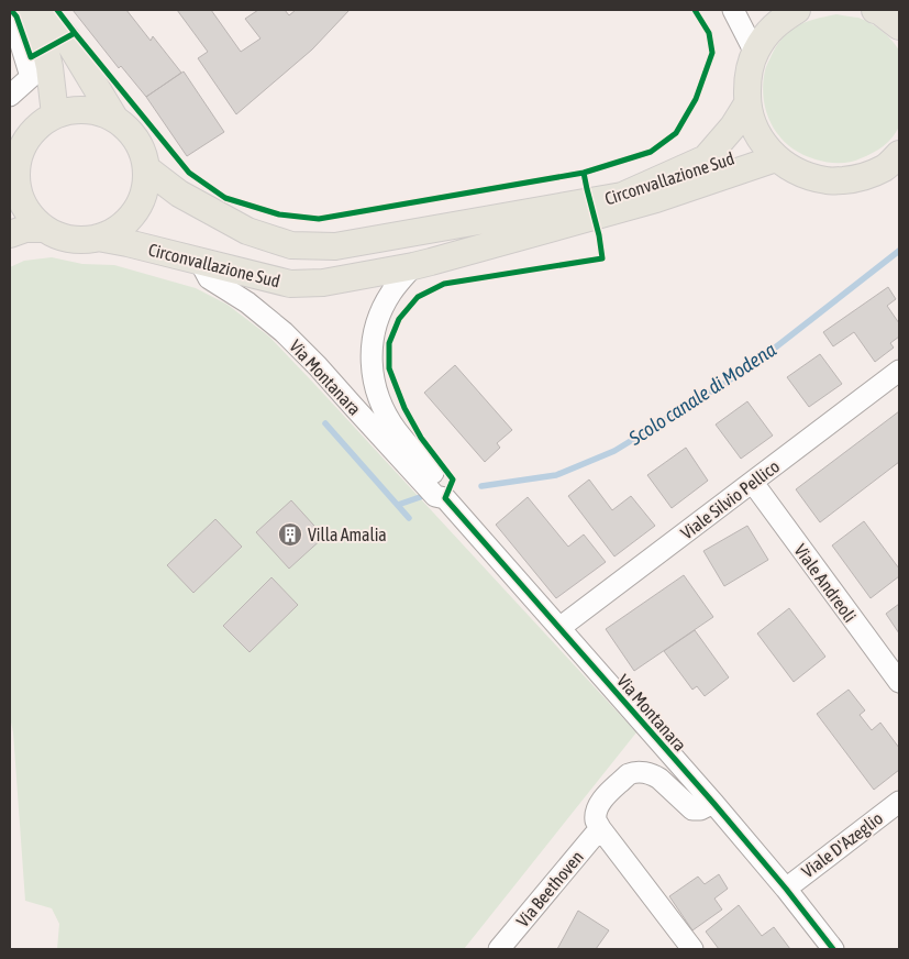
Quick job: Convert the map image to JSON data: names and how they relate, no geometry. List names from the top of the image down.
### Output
{
  "streets": {
    "main road": ["Circonvallazione Sud"],
    "street": [
      "Via Montanara",
      "Viale Silvio Pellico",
      "Viale Andreoli",
      "Viale D'Azeglio",
      "Via Beethoven"
    ]
  },
  "crossings": [
    ["Circonvallazione Sud", "Via Montanara"],
    ["Via Montanara", "Viale Silvio Pellico"],
    ["Via Montanara", "Viale D'Azeglio"],
    ["Viale Silvio Pellico", "Viale Andreoli"]
  ],
  "water": ["Scolo canale di Modena"],
  "places": {
    "building": ["Villa Amalia"]
  }
}
